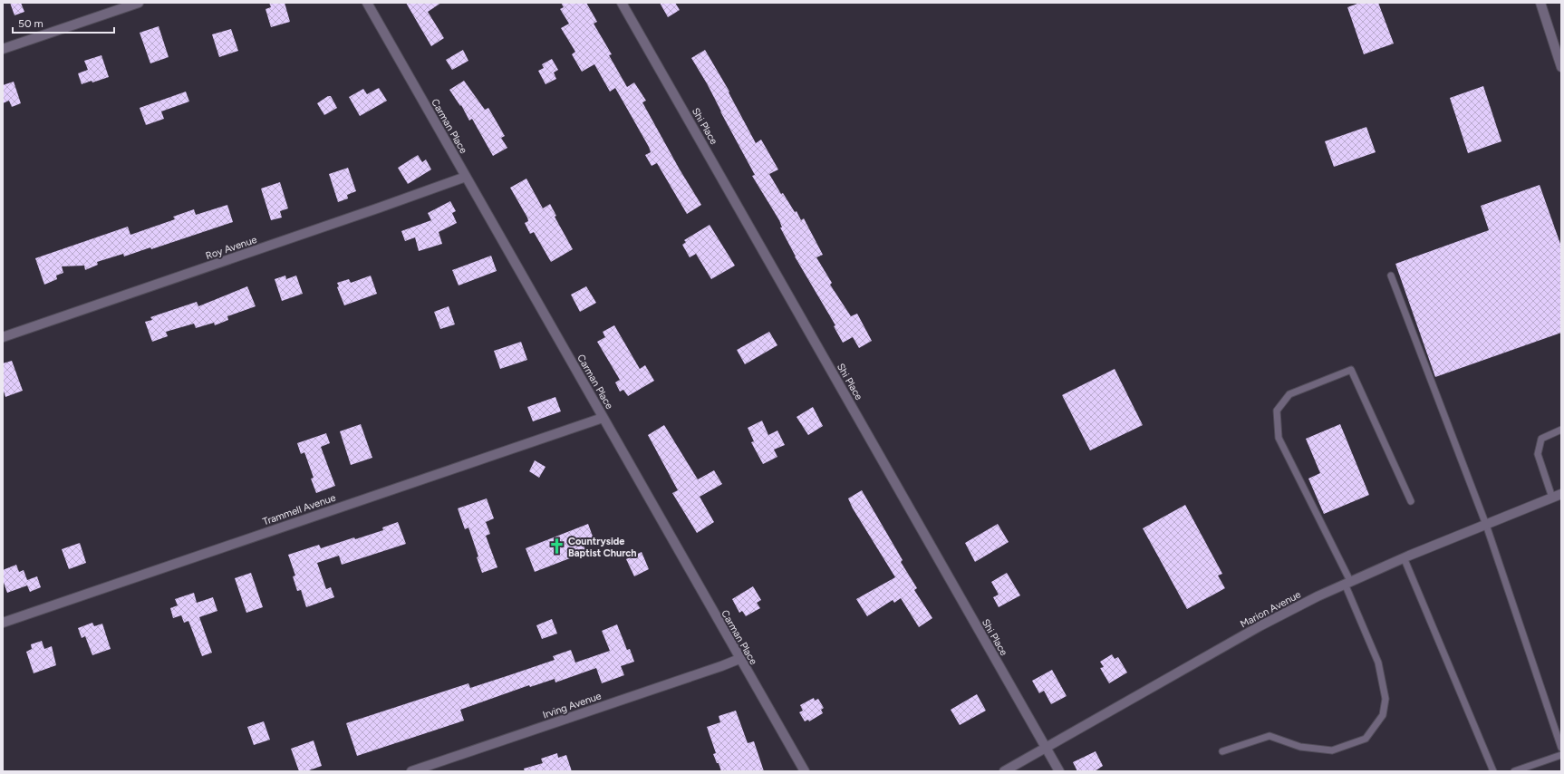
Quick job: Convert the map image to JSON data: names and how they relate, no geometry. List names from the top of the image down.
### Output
{
  "streets": {
    "street": [
      "Carman Place",
      "Shi Place",
      "Roy Avenue",
      "Trammell Avenue",
      "Marion Avenue",
      "Irving Avenue"
    ]
  },
  "crossings": [
    ["Carman Place", "Roy Avenue"],
    ["Carman Place", "Trammell Avenue"],
    ["Carman Place", "Irving Avenue"],
    ["Shi Place", "Marion Avenue"]
  ],
  "places": {
    "church": ["Countryside Baptist Church"]
  },
  "scale_bar": "50 m"
}
